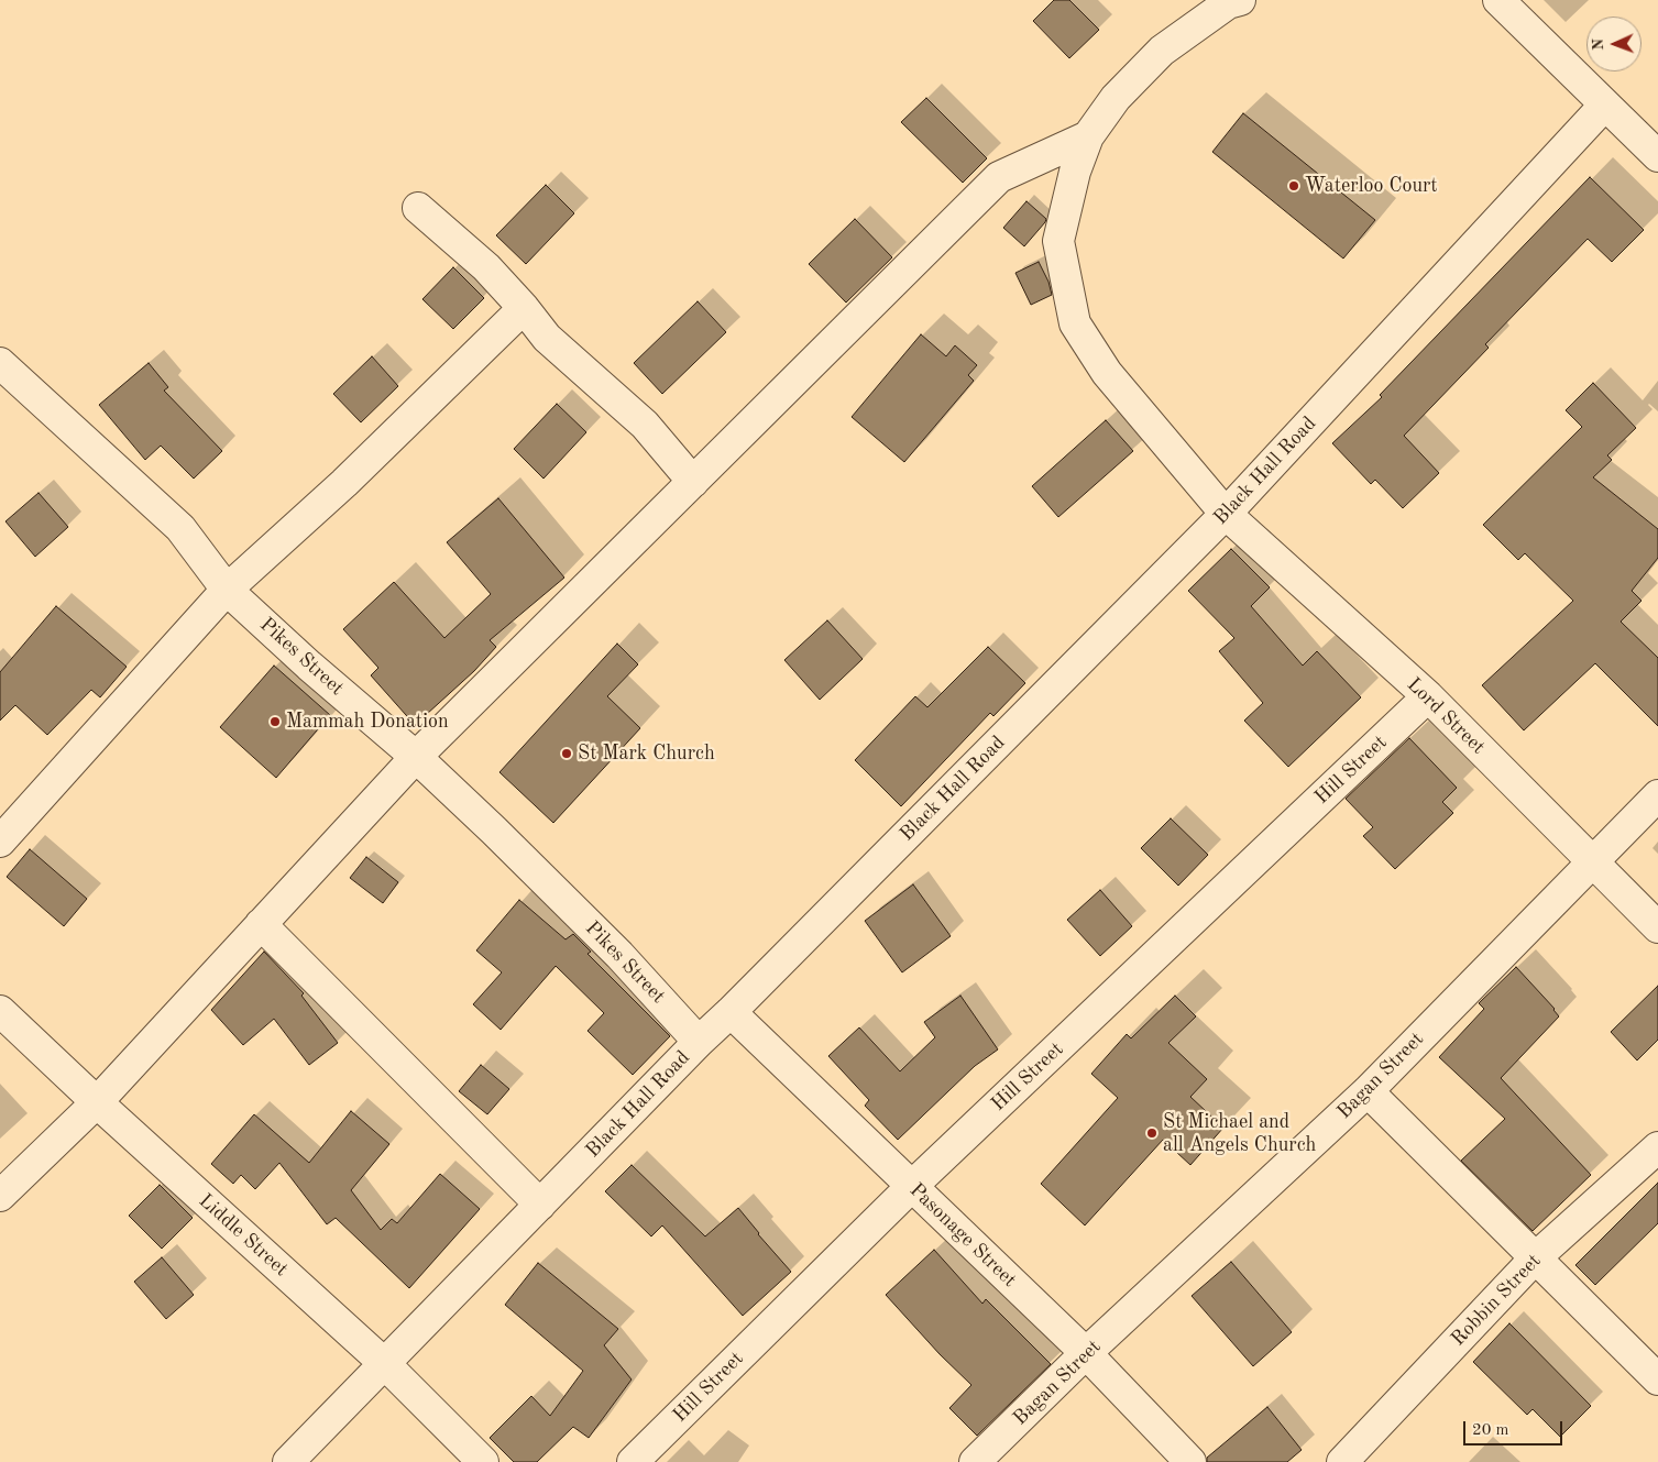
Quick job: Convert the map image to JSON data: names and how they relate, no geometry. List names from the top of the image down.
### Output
{
  "streets": {
    "street": [
      "Black Hall Road",
      "Pikes Street",
      "Lord Street",
      "Hill Street",
      "Bagan Street",
      "Liddle Street",
      "Pasonage Street",
      "Robbin Street"
    ]
  },
  "crossings": [
    ["Black Hall Road", "Pikes Street"],
    ["Black Hall Road", "Lord Street"],
    ["Black Hall Road", "Liddle Street"],
    ["Black Hall Road", "Pasonage Street"],
    ["Lord Street", "Hill Street"],
    ["Lord Street", "Bagan Street"],
    ["Hill Street", "Pasonage Street"],
    ["Bagan Street", "Pasonage Street"]
  ],
  "places": [
    "Waterloo Court",
    "Mammah Donation",
    "St Mark Church",
    "St Michael and all Angels Church"
  ],
  "scale_bar": "20 m",
  "north": "left"
}
